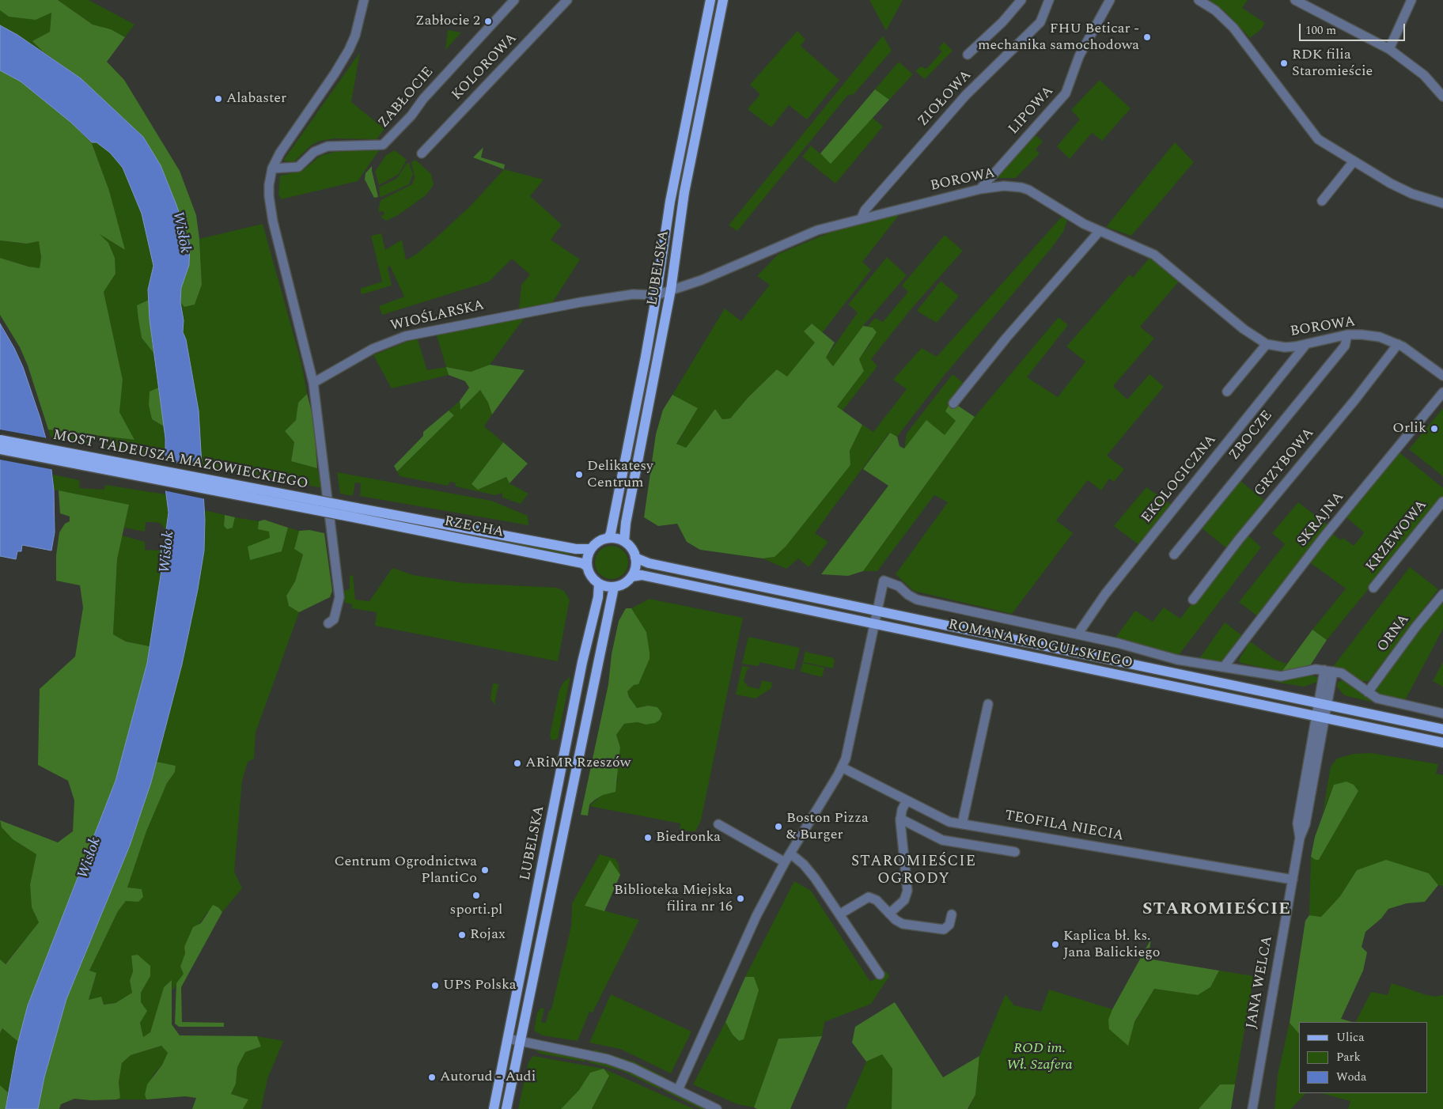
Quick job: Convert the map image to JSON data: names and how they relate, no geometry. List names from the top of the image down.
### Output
{
  "streets": {
    "main road": [
      "LUBELSKA",
      "MOST TADEUSZA MAZOWIECKIEGO",
      "RZECHA",
      "ROMANA KROGULSKIEGO"
    ],
    "street": [
      "KOLOROWA",
      "ZABŁOCIE",
      "ZIOŁOWA",
      "LIPOWA",
      "BOROWA",
      "WIOŚLARSKA",
      "ZBOCZE",
      "GRZYBOWA",
      "EKOLOGICZNA",
      "SKRAJNA",
      "KRZEWOWA",
      "ORNA",
      "TEOFILA NIECIA",
      "JANA WELCA"
    ]
  },
  "crossings": [
    ["ZIOŁOWA", "BOROWA"],
    ["LIPOWA", "BOROWA"],
    ["BOROWA", "LUBELSKA"],
    ["BOROWA", "WIOŚLARSKA"],
    ["BOROWA", "ZBOCZE"],
    ["BOROWA", "GRZYBOWA"],
    ["BOROWA", "EKOLOGICZNA"],
    ["LUBELSKA", "WIOŚLARSKA"],
    ["LUBELSKA", "RZECHA"],
    ["LUBELSKA", "ROMANA KROGULSKIEGO"],
    ["MOST TADEUSZA MAZOWIECKIEGO", "RZECHA"],
    ["RZECHA", "ROMANA KROGULSKIEGO"],
    ["ROMANA KROGULSKIEGO", "JANA WELCA"],
    ["TEOFILA NIECIA", "JANA WELCA"]
  ],
  "districts": ["STAROMIEŚCIE OGRODY", "STAROMIEŚCIE"],
  "water": ["Wisłok"],
  "parks": ["ROD im. Wł. Szafera"],
  "places": [
    "Zabłocie 2",
    "FHU Beticar - mechanika samochodowa",
    "RDK filia Staromieście",
    "Alabaster",
    "Orlik",
    "Delikatesy Centrum",
    "ARiMR Rzeszów",
    "Boston Pizza & Burger",
    "Biedronka",
    "Centrum Ogrodnictwa PlantiCo",
    "sporti.pl",
    "Biblioteka Miejska filira nr 16",
    "Rojax",
    "Kaplica bł. ks. Jana Balickiego",
    "UPS Polska",
    "Autorud - Audi"
  ],
  "legend": ["Ulica", "Park", "Woda"],
  "scale_bar": "100 m"
}
